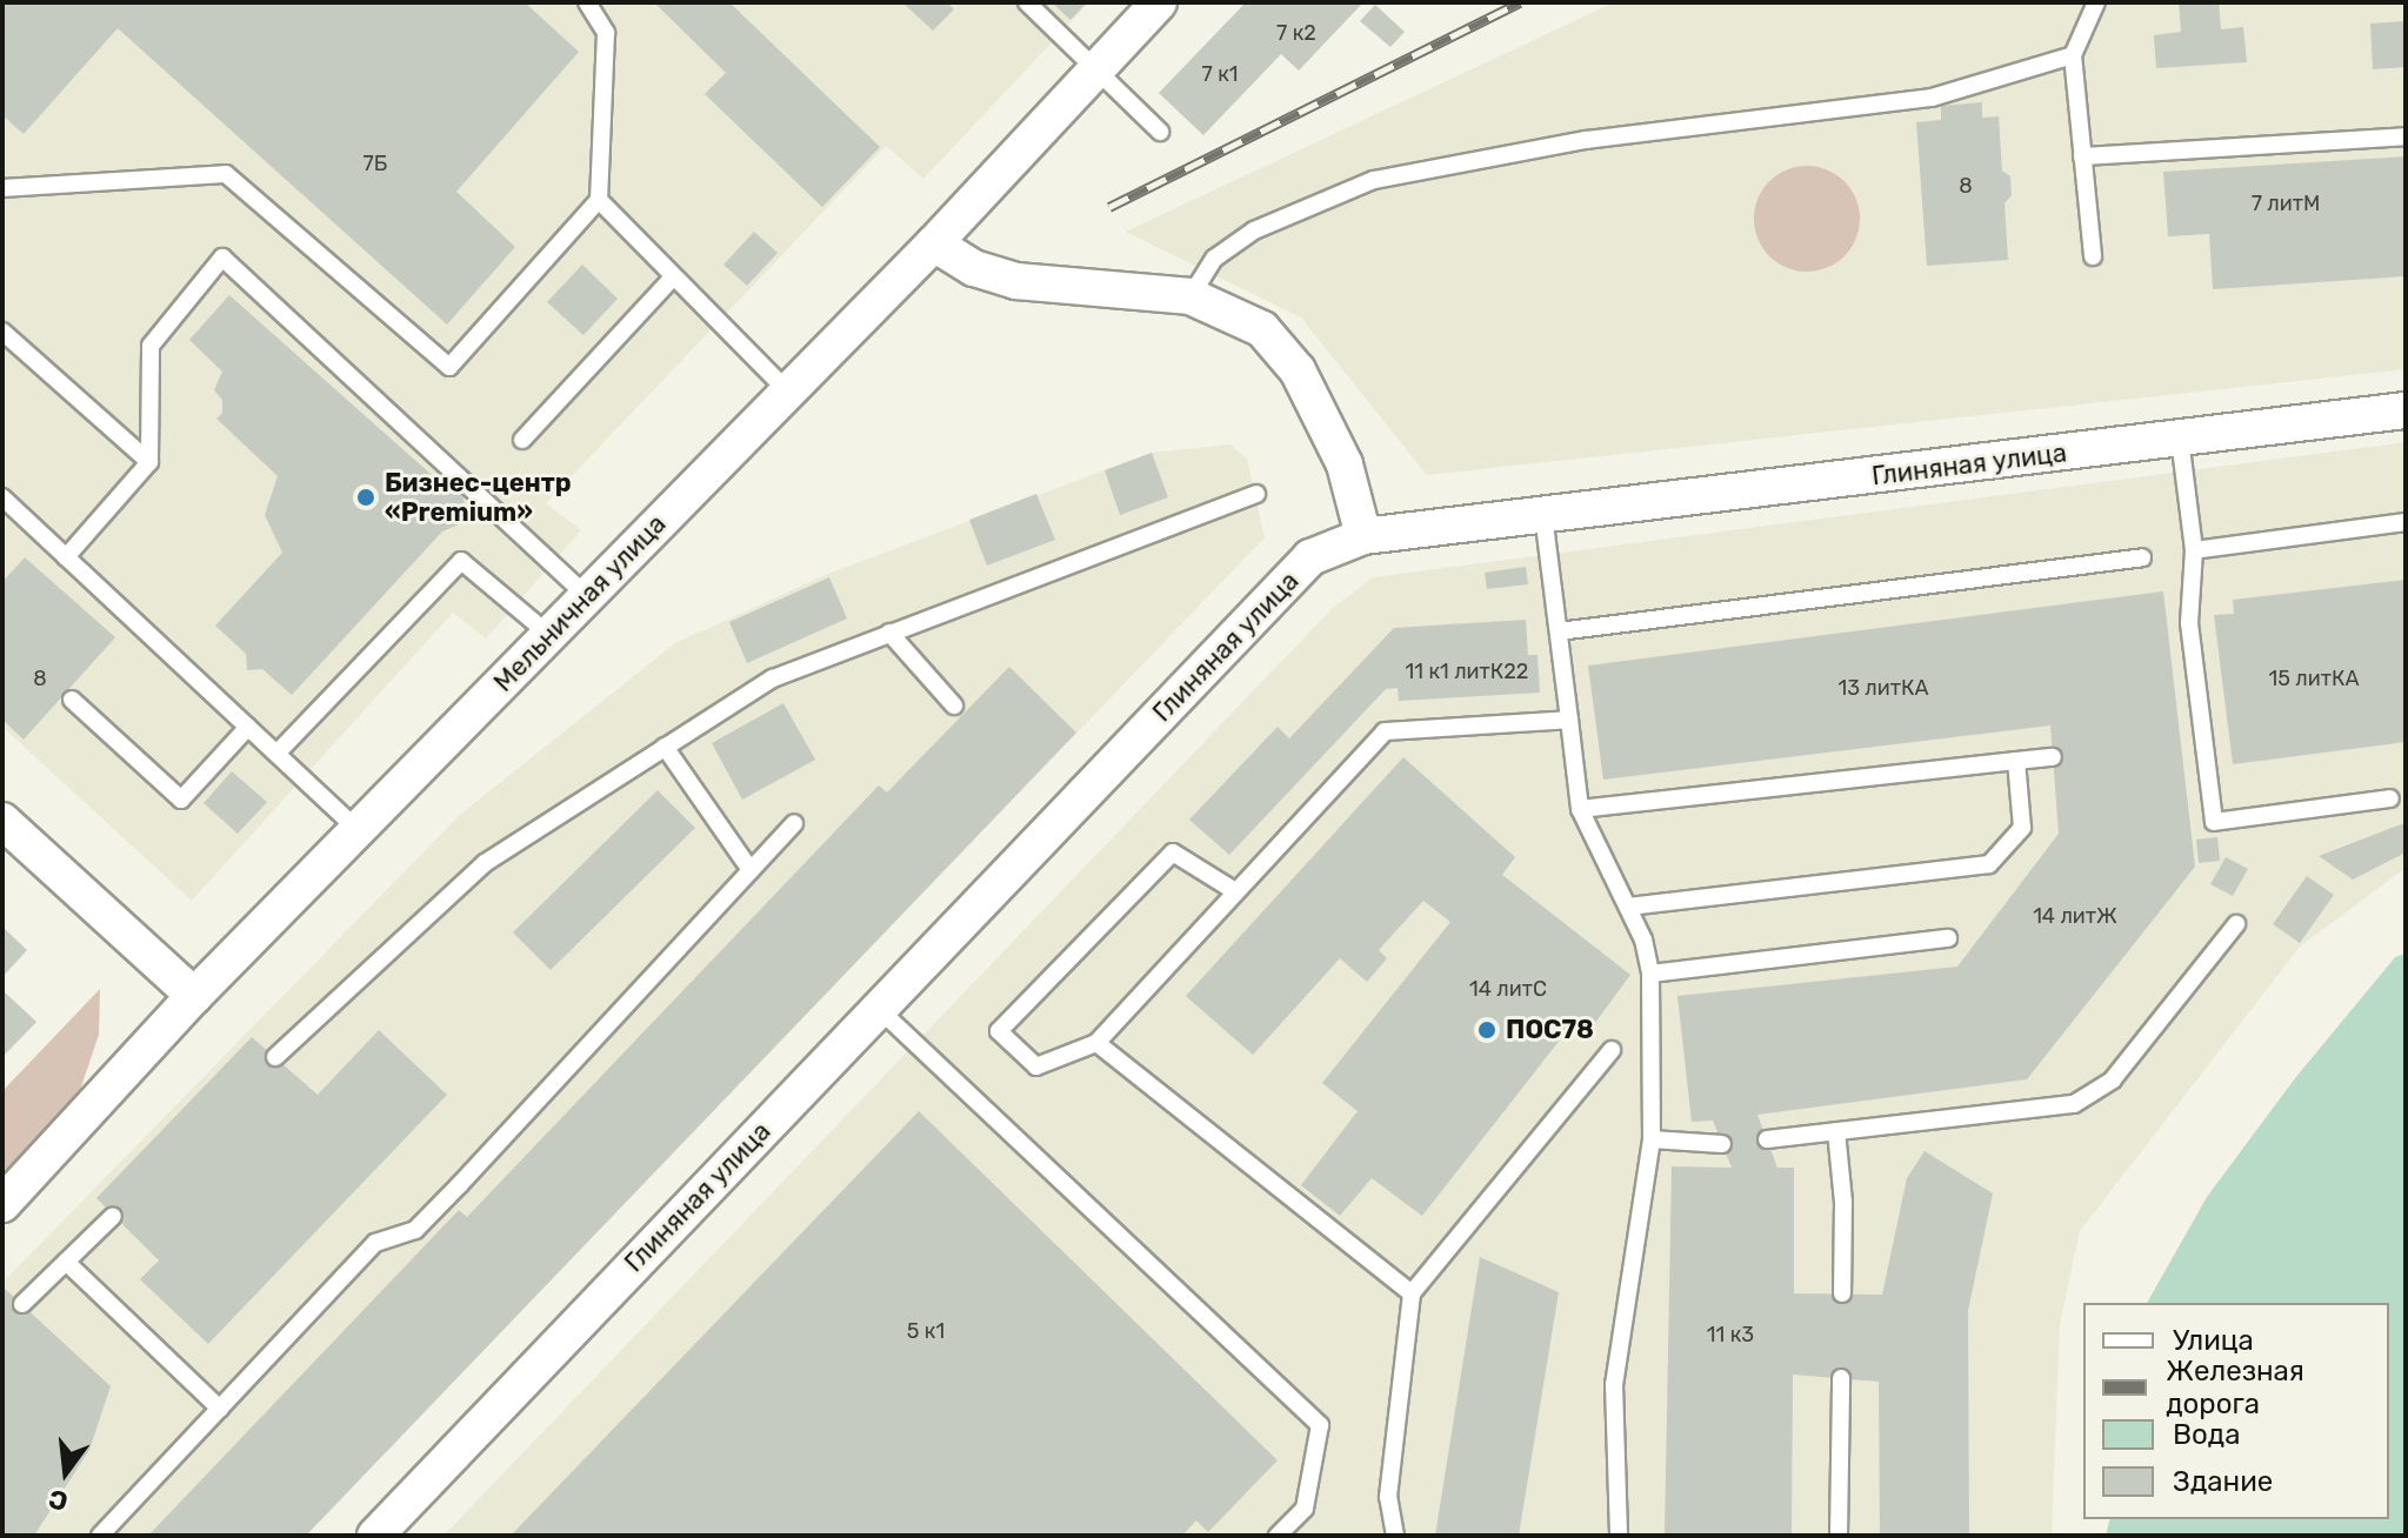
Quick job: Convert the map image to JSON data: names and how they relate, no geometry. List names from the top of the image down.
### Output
{
  "streets": {
    "street": ["Глиняная улица", "Мельничная улица"]
  },
  "places": ["Бизнес-центр «Premium»", "ПОС78"],
  "house_numbers": [
    "7 к2",
    "7 к1",
    "7Б",
    "8",
    "7 литМ",
    "11 к1 литК22",
    "8",
    "15 литКА",
    "13 литКА",
    "14 литЖ",
    "14 литС",
    "5 к1",
    "11 к3"
  ],
  "legend": [
    "Улица",
    "Железная дорога",
    "Вода",
    "Здание"
  ],
  "north": "bottom"
}
